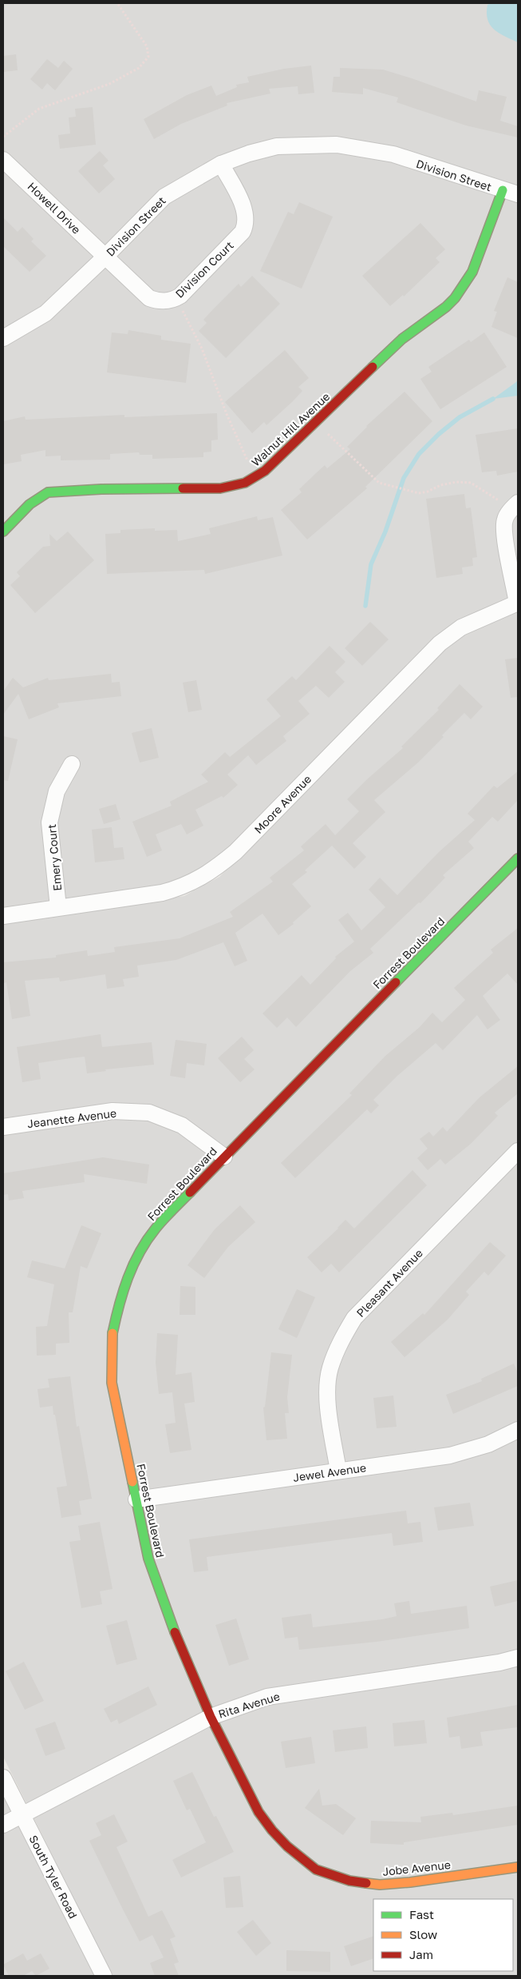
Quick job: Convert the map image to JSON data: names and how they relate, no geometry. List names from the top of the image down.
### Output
{
  "streets": {
    "street": [
      "Division Street",
      "Howell Drive",
      "Division Court",
      "Walnut Hill Avenue",
      "Moore Avenue",
      "Emery Court",
      "Forrest Boulevard",
      "Jeanette Avenue",
      "Pleasant Avenue",
      "Jewel Avenue",
      "Rita Avenue",
      "Jobe Avenue",
      "South Tyler Road"
    ]
  },
  "crossings": [
    ["Division Street", "Howell Drive"],
    ["Division Street", "Division Court"],
    ["Division Street", "Walnut Hill Avenue"],
    ["Howell Drive", "Division Court"],
    ["Moore Avenue", "Emery Court"],
    ["Forrest Boulevard", "Jeanette Avenue"],
    ["Forrest Boulevard", "Jewel Avenue"],
    ["Forrest Boulevard", "Rita Avenue"],
    ["Forrest Boulevard", "Jobe Avenue"],
    ["Pleasant Avenue", "Jewel Avenue"],
    ["Rita Avenue", "Jobe Avenue"],
    ["Rita Avenue", "South Tyler Road"]
  ],
  "legend": ["Fast", "Slow", "Jam"]
}
